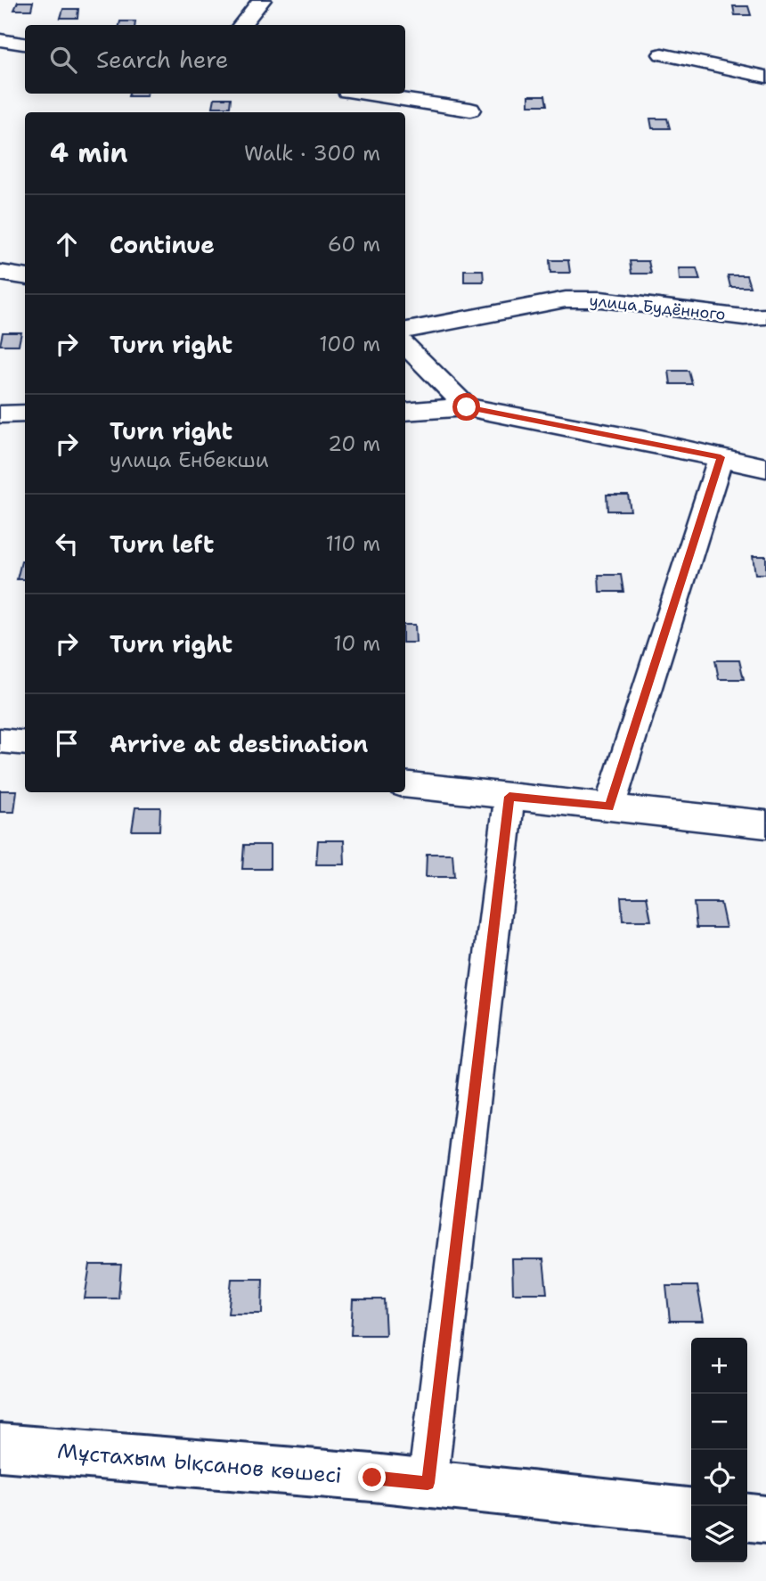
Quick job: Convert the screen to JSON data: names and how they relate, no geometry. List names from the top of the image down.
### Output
{
  "streets": {
    "main road": ["Мұстахым Ықсанов көшесі"],
    "street": ["улица Будённого"]
  },
  "page": {
    "search": "Search here",
    "heading": ["4 min", "Walk · 300 m"],
    "list": [
      ["Continue", "60 m"],
      ["Turn right", "100 m"],
      ["Turn right", "улица Енбекши", "20 m"],
      ["Turn left", "110 m"],
      ["Turn right", "10 m"],
      "Arrive at destination"
    ],
    "map_buttons": ["+", "−"]
  }
}
